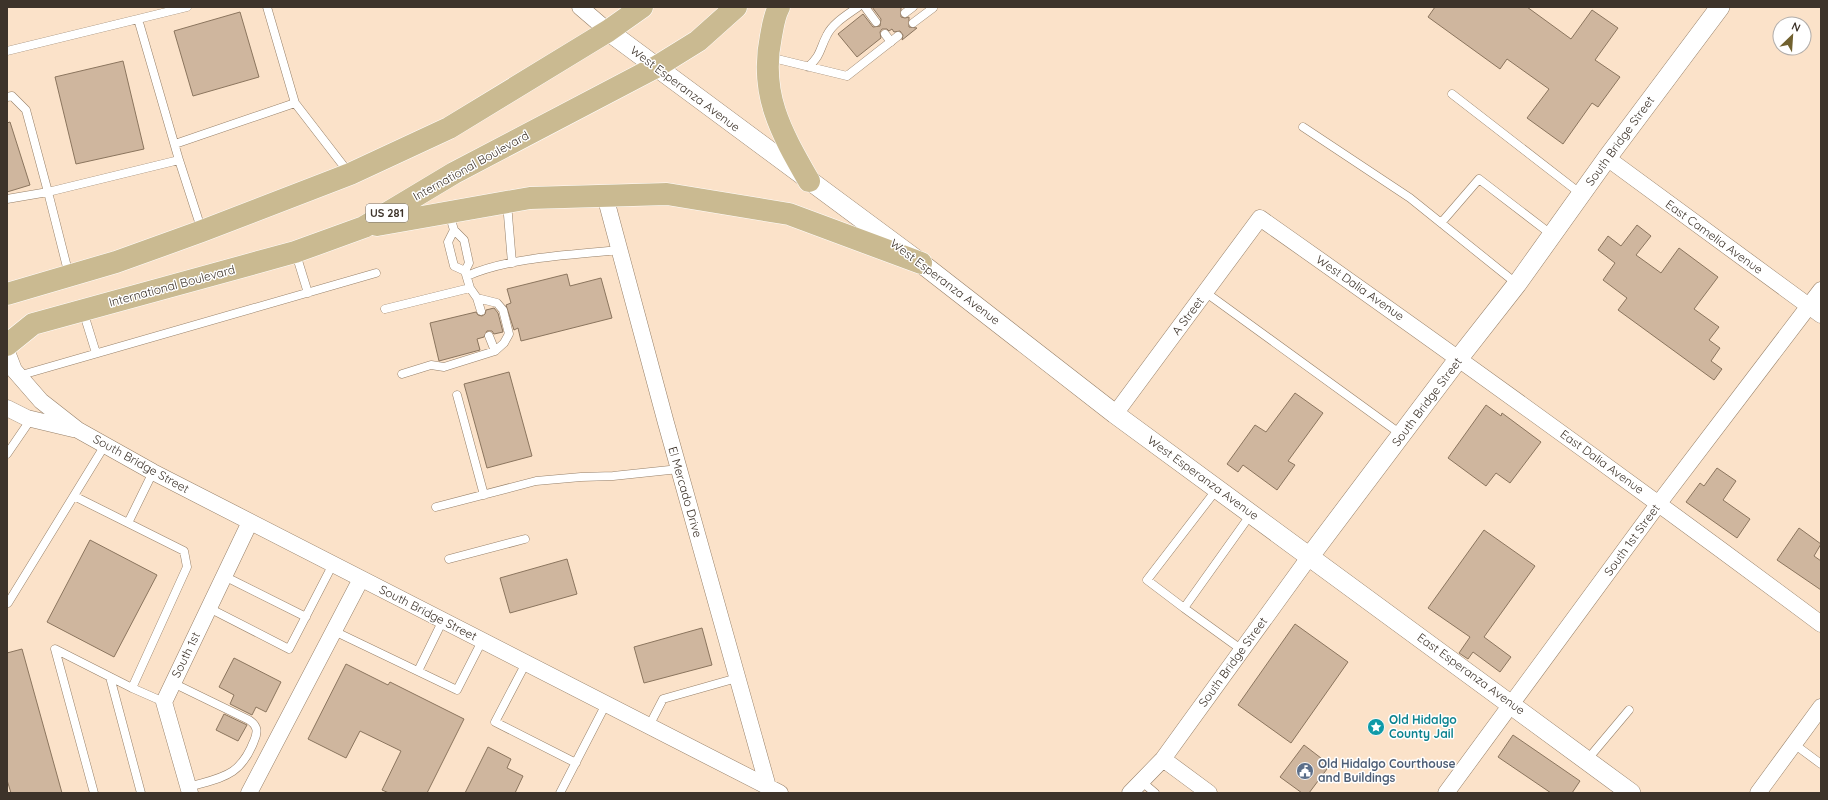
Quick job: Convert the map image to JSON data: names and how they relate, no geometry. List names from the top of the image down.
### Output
{
  "streets": {
    "main road": ["International Boulevard", "US 281"],
    "street": [
      "West Esperanza Avenue",
      "South Bridge Street",
      "East Camelia Avenue",
      "West Dalia Avenue",
      "A Street",
      "East Dalia Avenue",
      "El Mercado Drive",
      "South 1st Street",
      "South 1st",
      "East Esperanza Avenue"
    ]
  },
  "crossings": [
    ["West Esperanza Avenue", "South Bridge Street"],
    ["West Esperanza Avenue", "International Boulevard"],
    ["West Esperanza Avenue", "A Street"],
    ["West Esperanza Avenue", "East Esperanza Avenue"],
    ["South Bridge Street", "East Camelia Avenue"],
    ["South Bridge Street", "West Dalia Avenue"],
    ["South Bridge Street", "East Dalia Avenue"],
    ["South Bridge Street", "El Mercado Drive"],
    ["South Bridge Street", "South 1st"],
    ["South Bridge Street", "East Esperanza Avenue"],
    ["East Camelia Avenue", "South 1st Street"],
    ["West Dalia Avenue", "A Street"],
    ["West Dalia Avenue", "East Dalia Avenue"],
    ["East Dalia Avenue", "South 1st Street"],
    ["South 1st Street", "East Esperanza Avenue"]
  ],
  "places": {
    "place": ["Old Hidalgo County Jail"],
    "public building": ["Old Hidalgo Courthouse and Buildings"]
  },
  "north": "top right"
}
